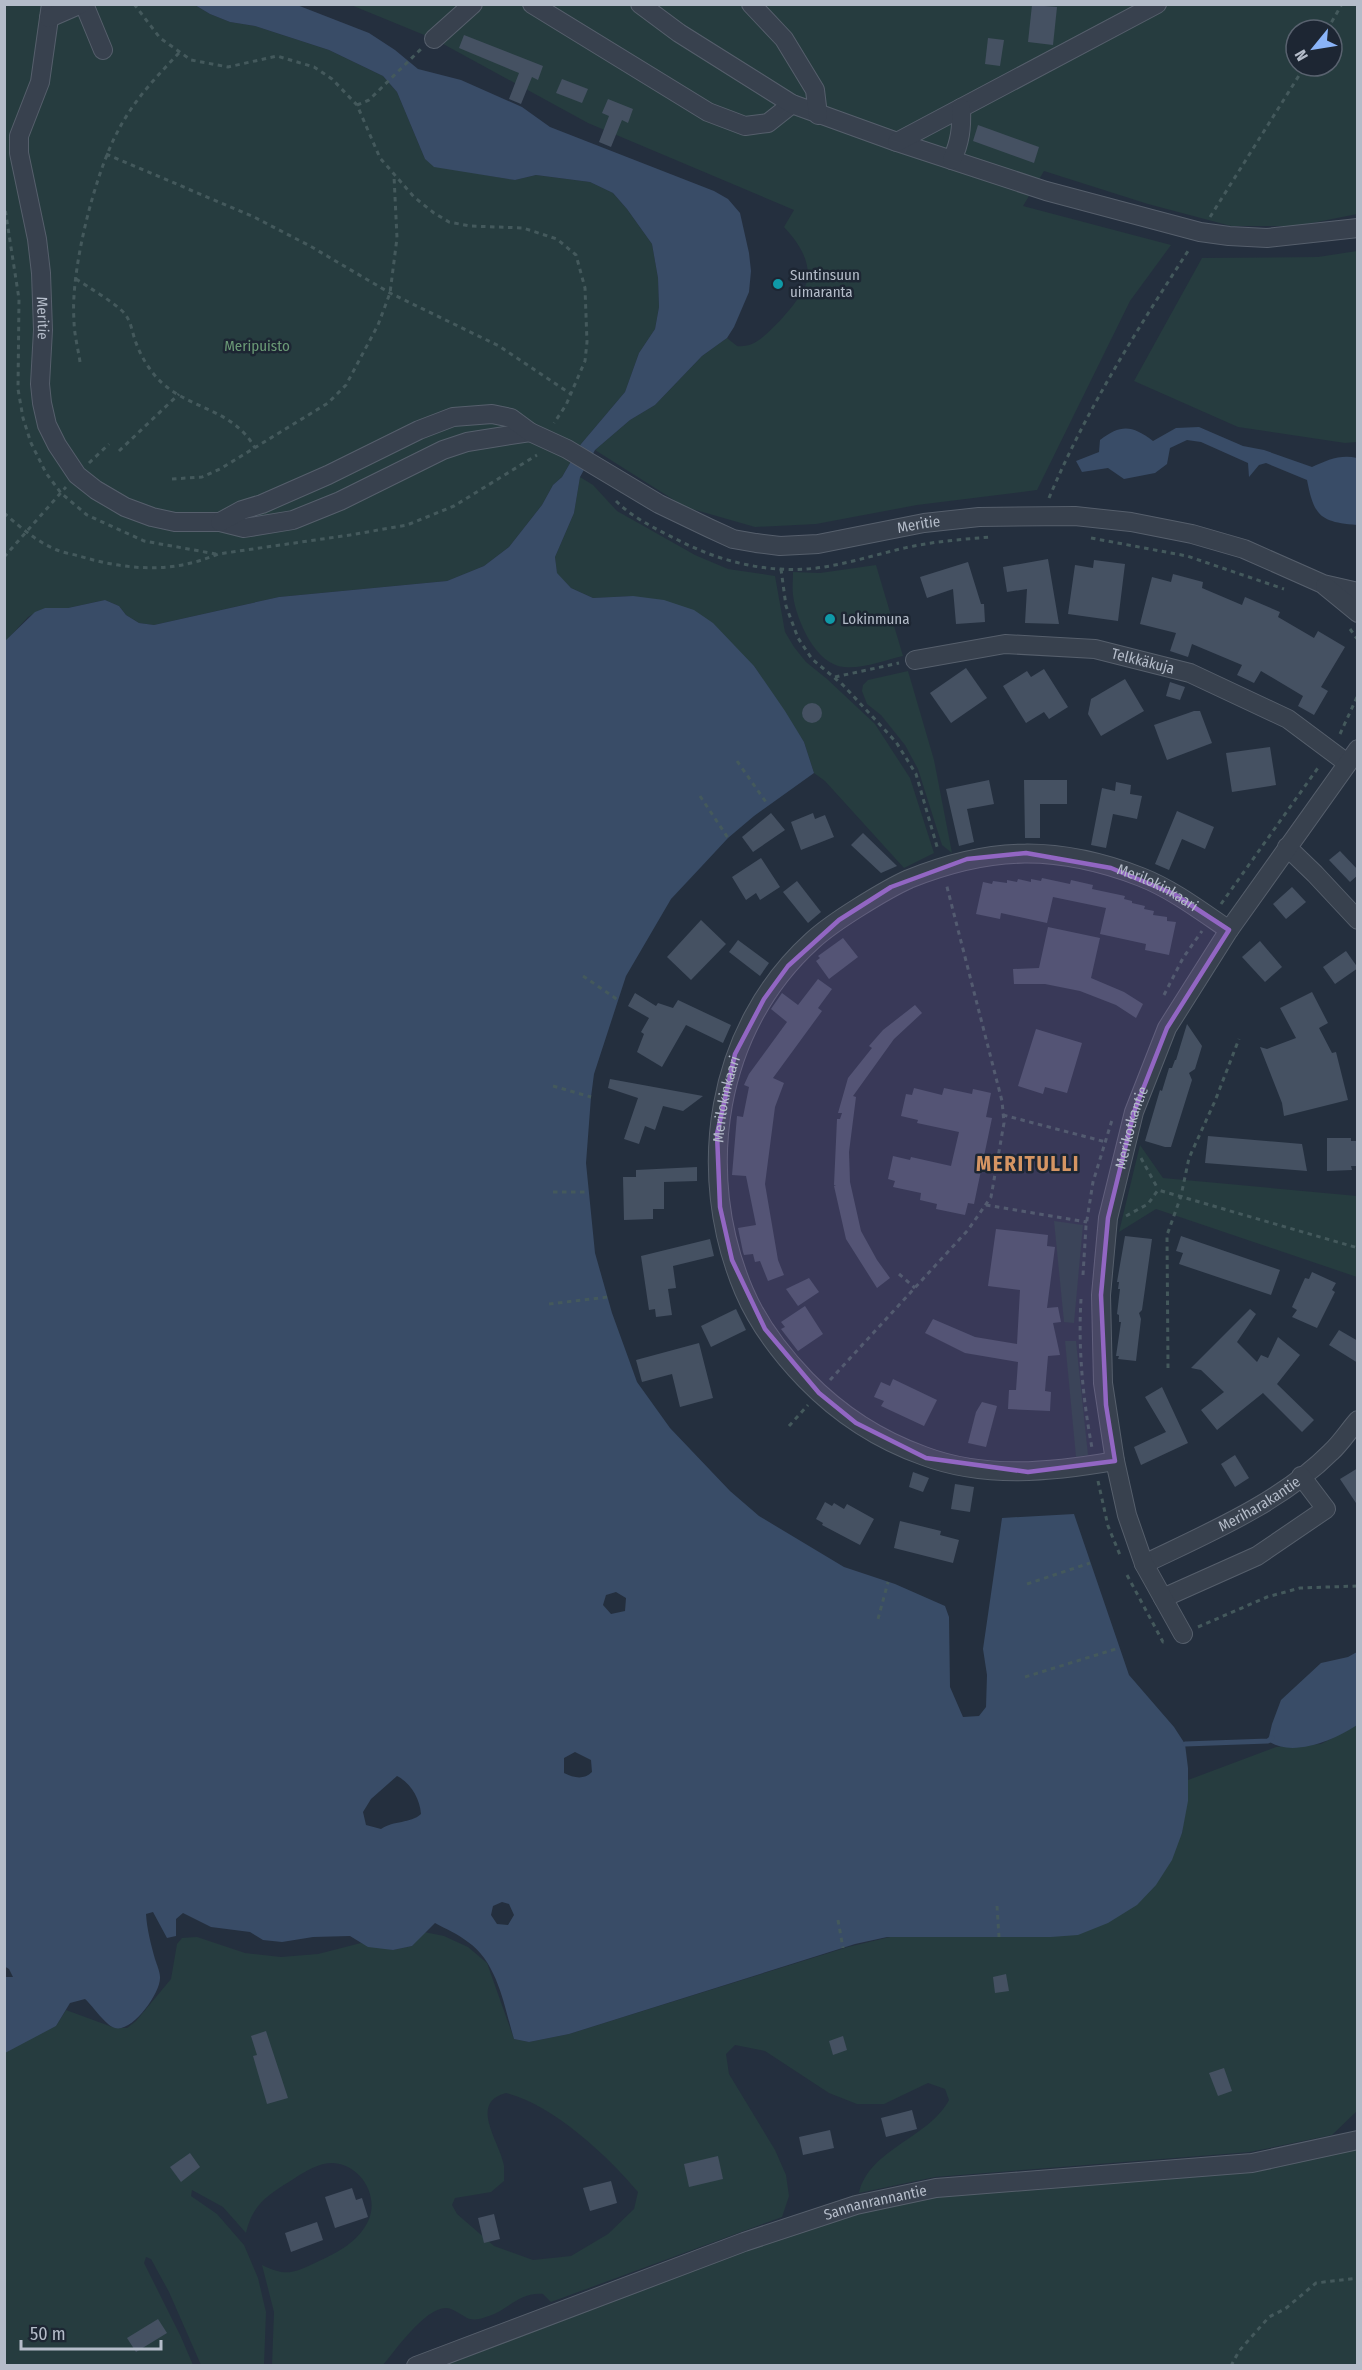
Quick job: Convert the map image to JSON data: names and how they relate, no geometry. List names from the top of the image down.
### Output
{
  "streets": {
    "street": [
      "Meritie",
      "Telkkäkuja",
      "Merilokinkaari",
      "Merikotkantie",
      "Meriharakantie",
      "Sannanrannantie"
    ]
  },
  "crossings": [
    ["Telkkäkuja", "Merikotkantie"],
    ["Merilokinkaari", "Merikotkantie"],
    ["Merikotkantie", "Meriharakantie"]
  ],
  "districts": ["MERITULLI"],
  "parks": ["Meripuisto"],
  "places": ["Suntinsuun uimaranta", "Lokinmuna"],
  "scale_bar": "50 m",
  "north": "bottom left"
}
